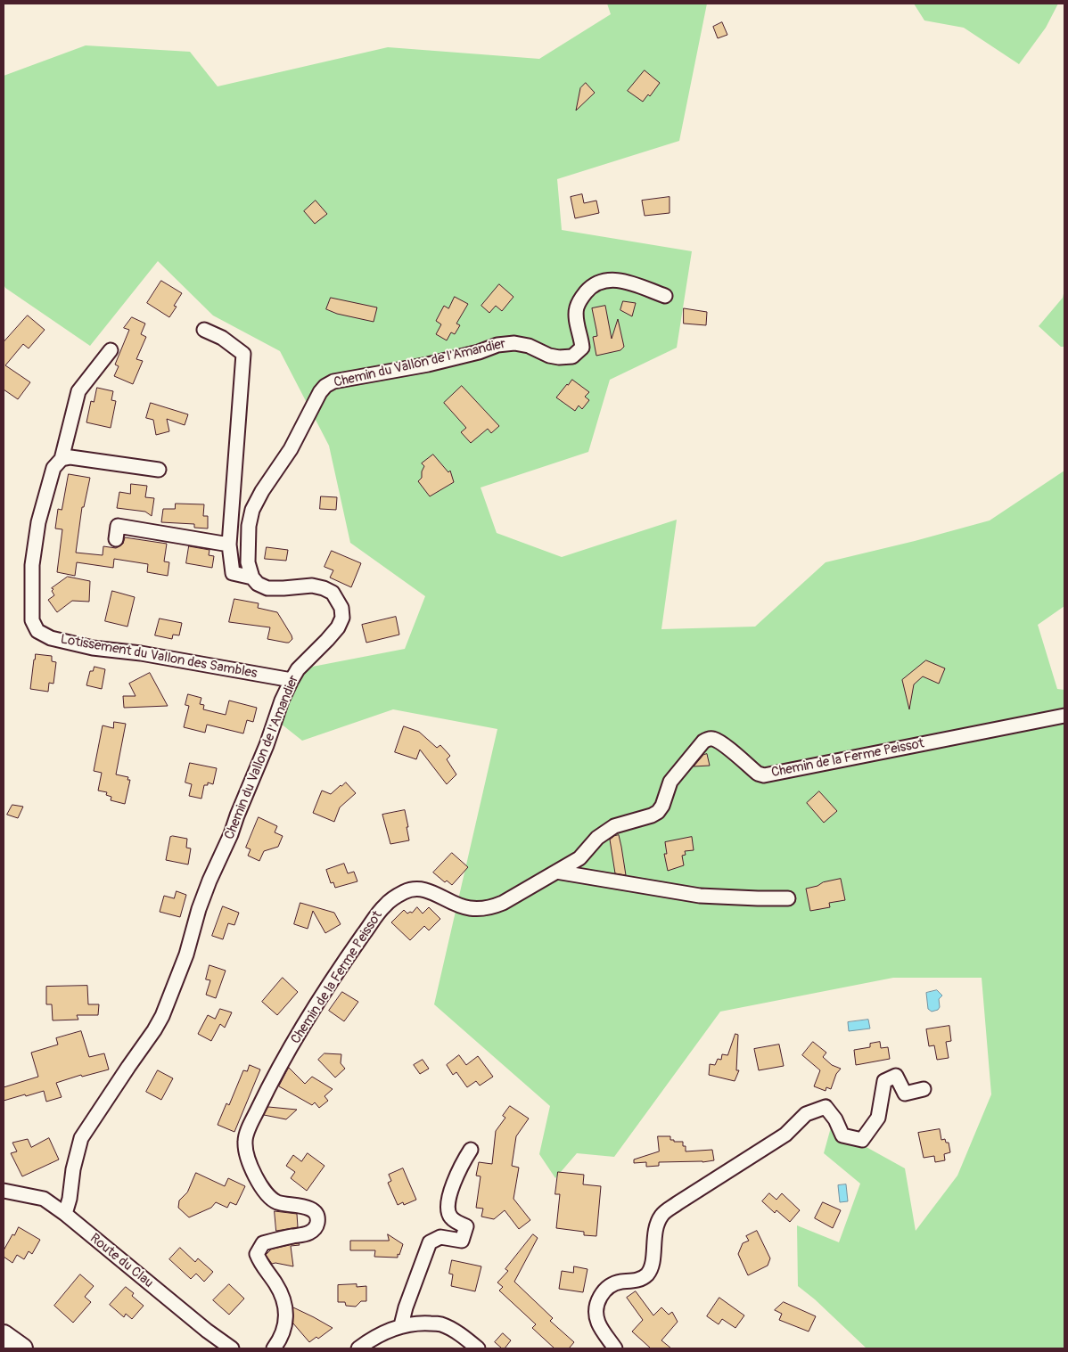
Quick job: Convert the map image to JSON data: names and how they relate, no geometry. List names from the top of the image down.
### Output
{
  "streets": {
    "street": [
      "Chemin du Vallon de l'Amandier",
      "Lotissement du Vallon des Sambles",
      "Chemin de la Ferme Peissot",
      "Route du Clau"
    ]
  },
  "crossings": [
    ["Chemin du Vallon de l'Amandier", "Lotissement du Vallon des Sambles"],
    ["Chemin du Vallon de l'Amandier", "Route du Clau"]
  ]
}
